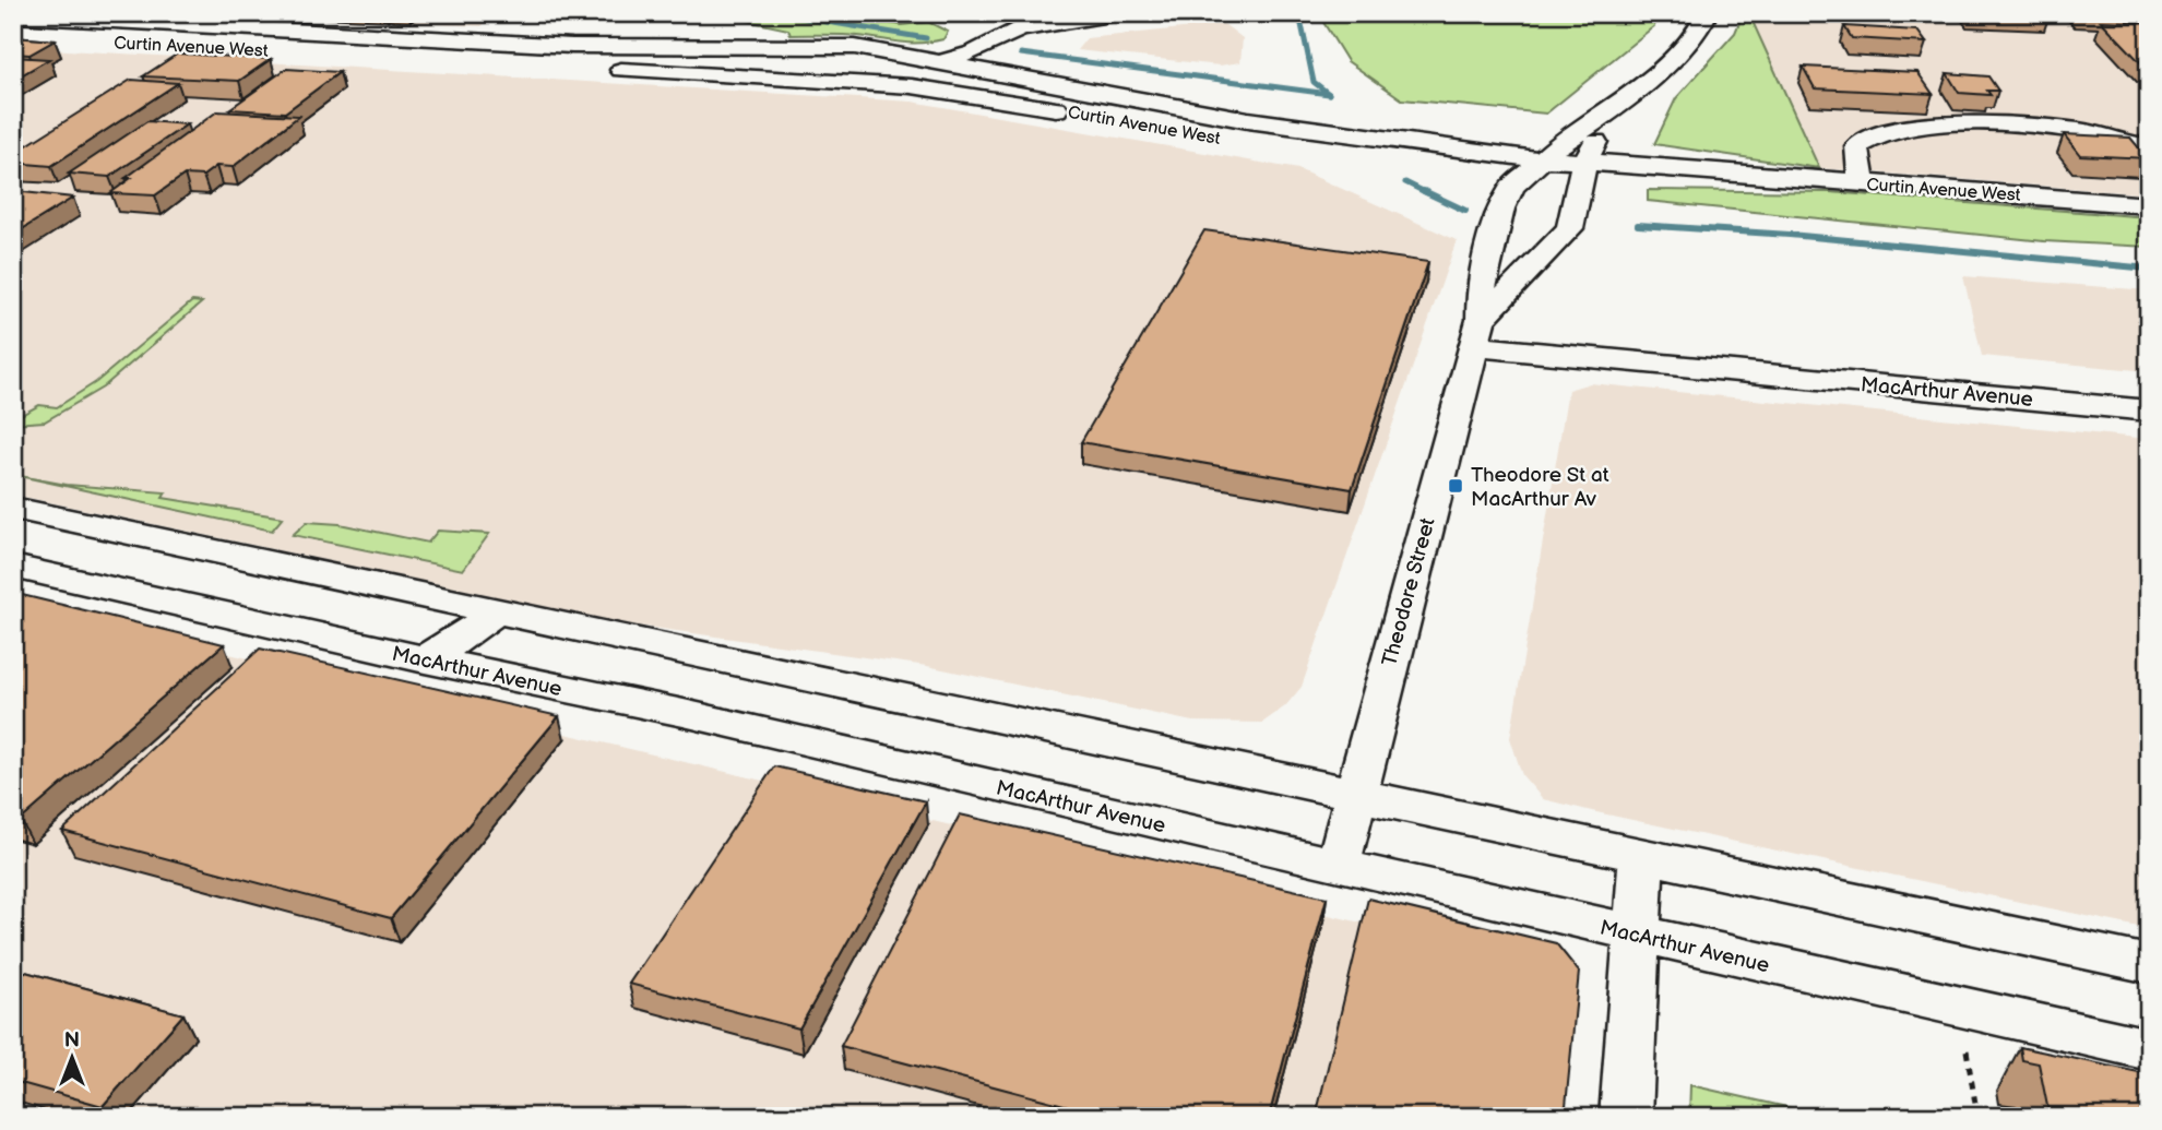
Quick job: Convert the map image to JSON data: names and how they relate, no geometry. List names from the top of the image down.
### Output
{
  "streets": {
    "street": ["Curtin Avenue West", "MacArthur Avenue", "Theodore Street"]
  },
  "crossings": [
    ["Curtin Avenue West", "Theodore Street"],
    ["MacArthur Avenue", "Theodore Street"]
  ],
  "places": {
    "transit": ["Theodore St at MacArthur Av"]
  },
  "north": "top"
}
